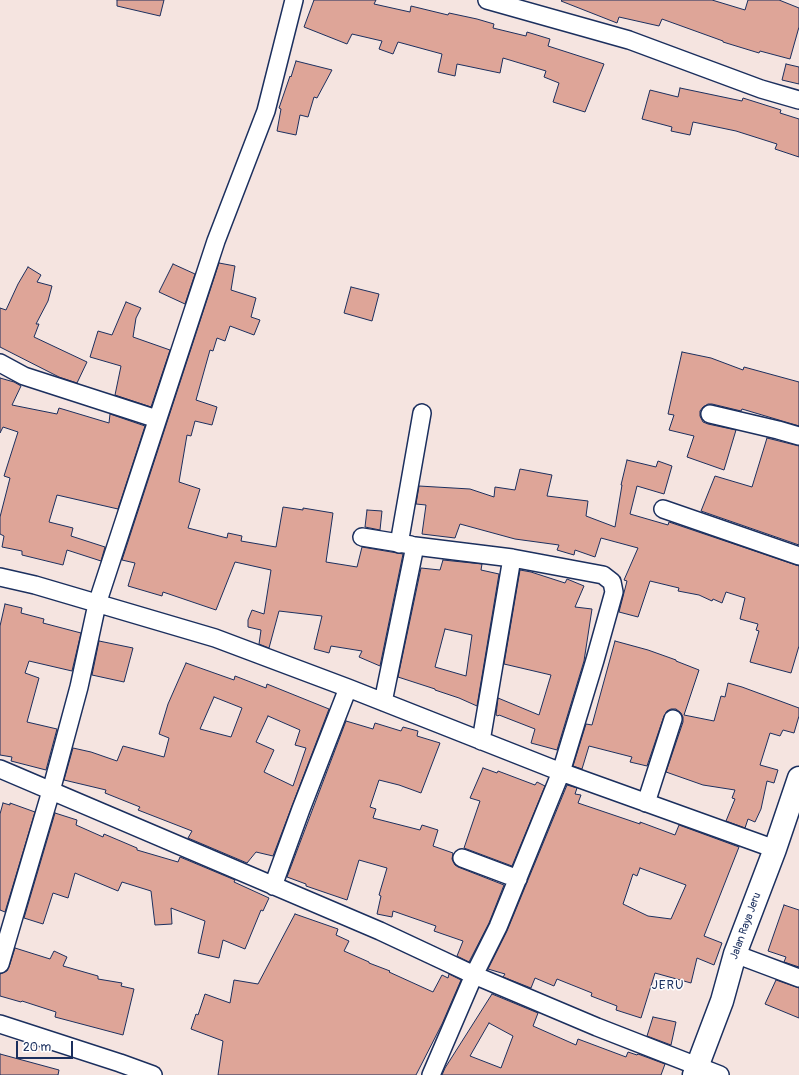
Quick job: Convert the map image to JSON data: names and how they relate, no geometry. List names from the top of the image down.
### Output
{
  "streets": {
    "main road": ["Jalan Raya Jeru"]
  },
  "districts": ["JERU"],
  "scale_bar": "20 m"
}
